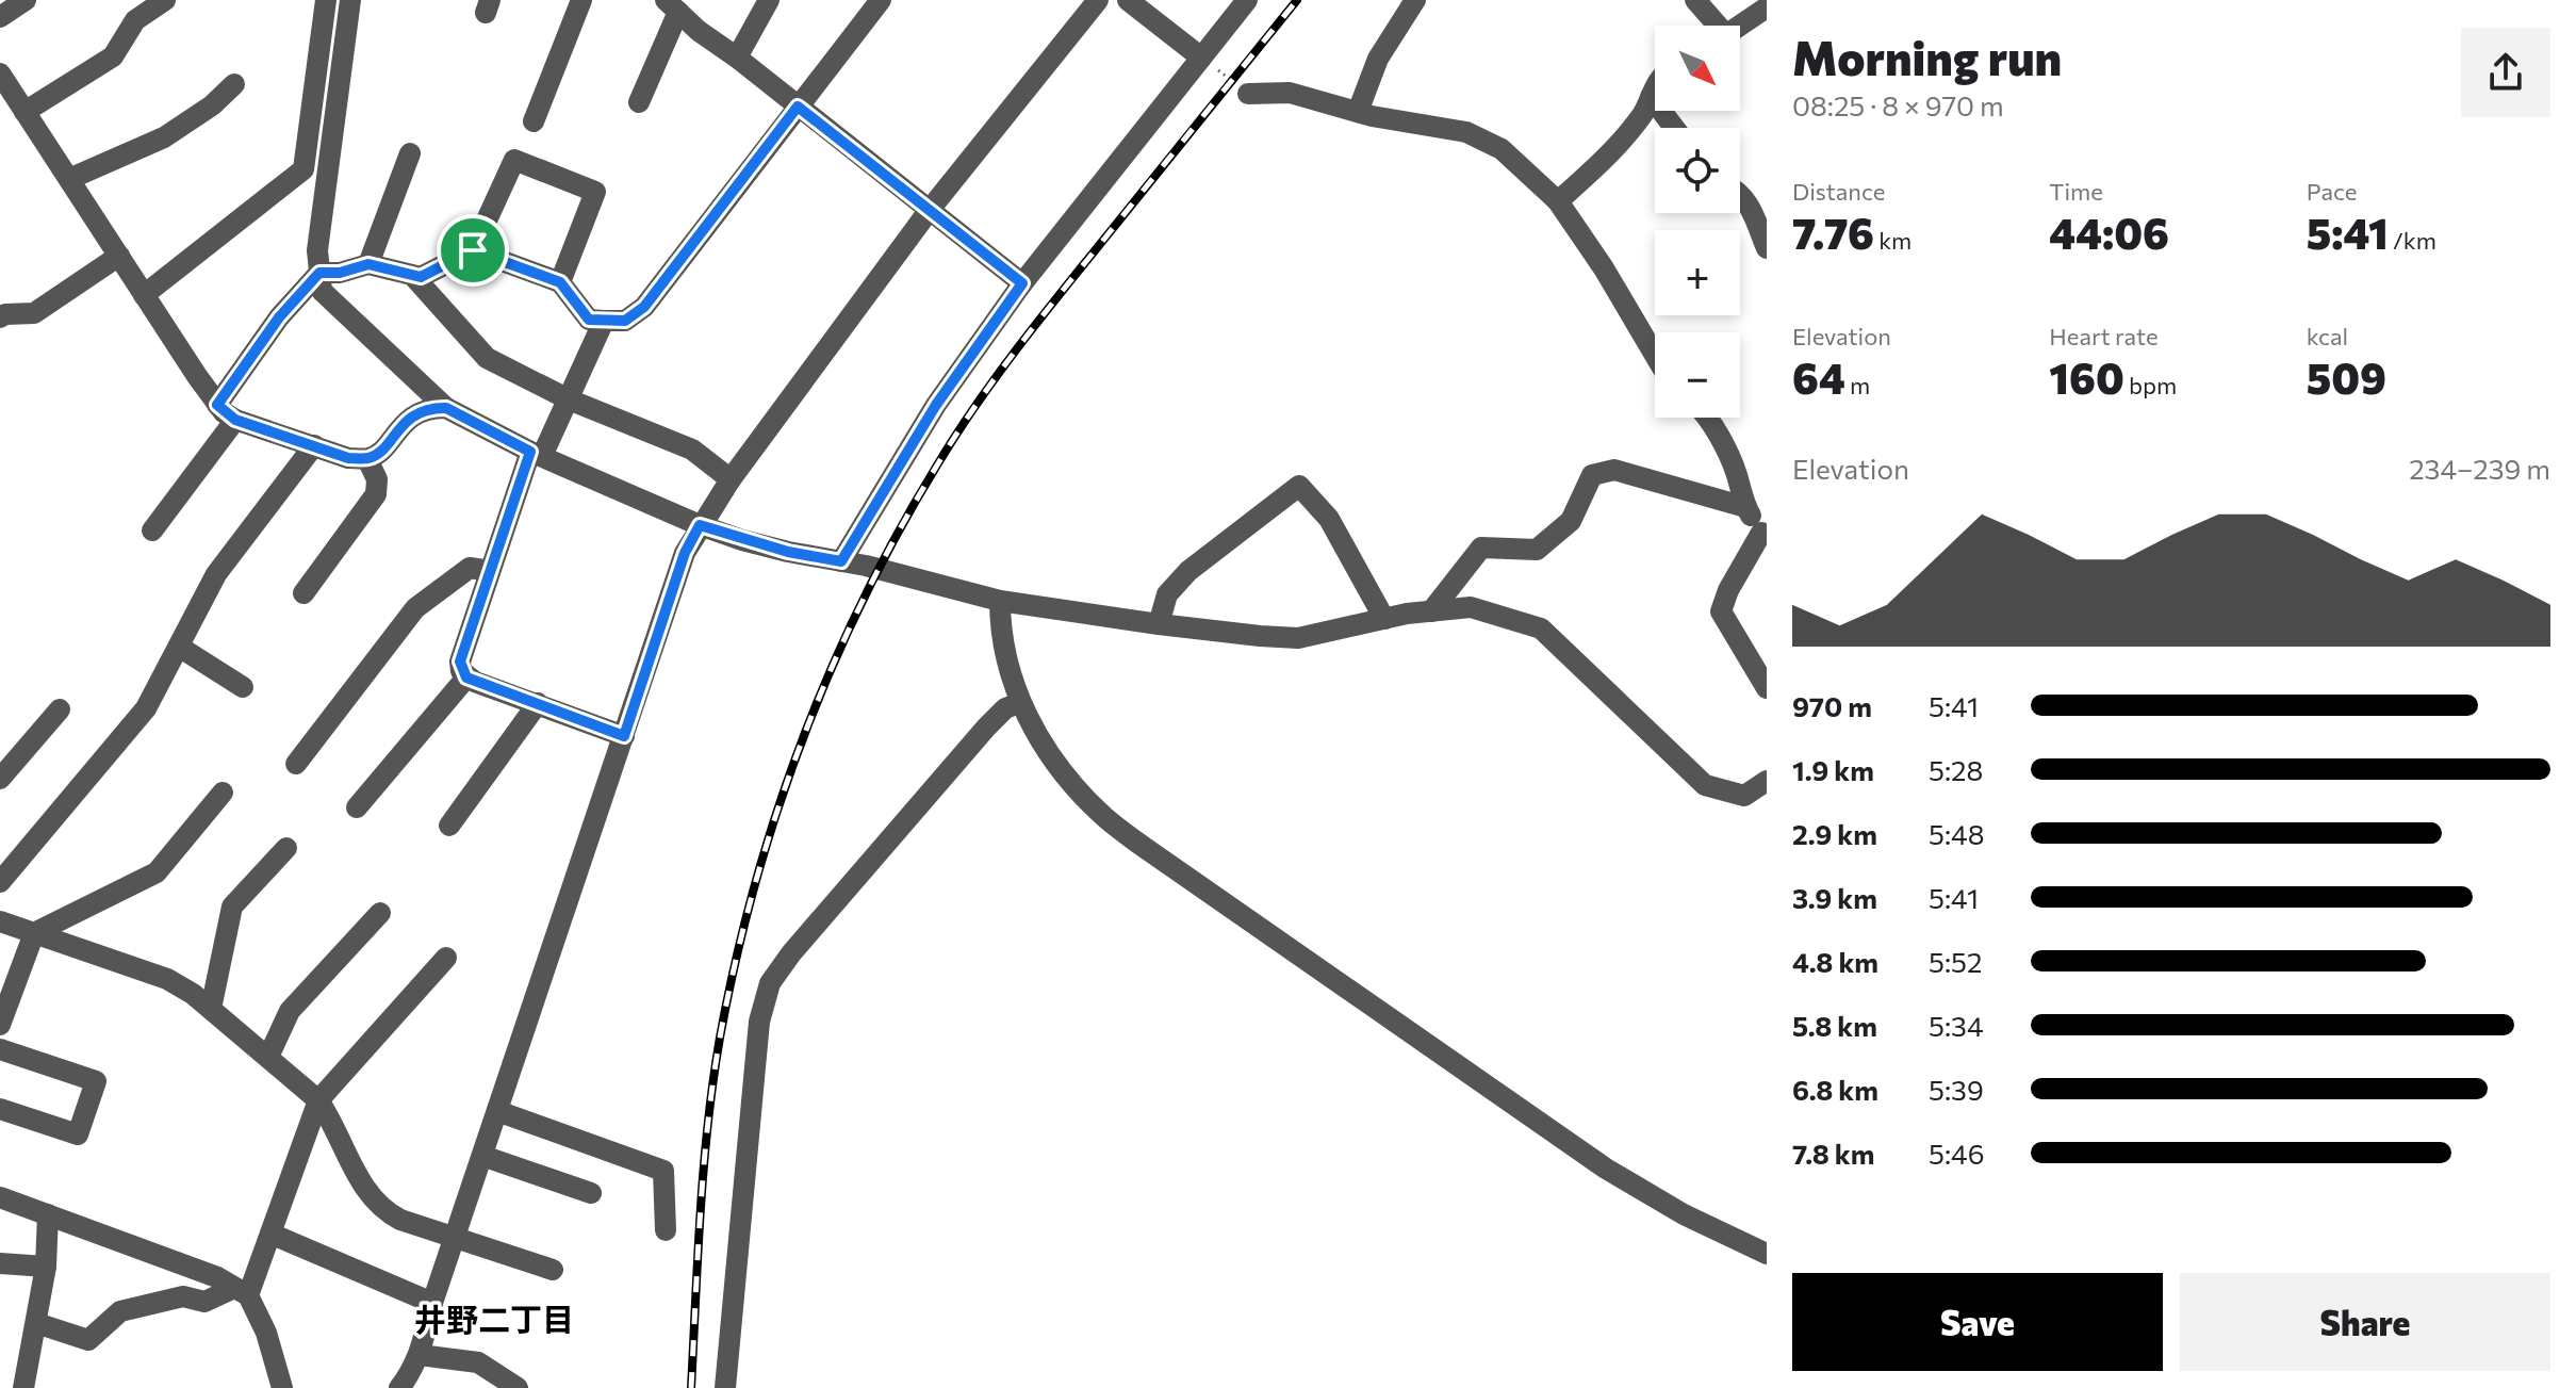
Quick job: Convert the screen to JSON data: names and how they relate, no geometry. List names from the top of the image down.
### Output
{
  "districts": ["井野二丁目"],
  "north": "bottom right",
  "page": {
    "heading": ["Morning run", "08:25 · 8 × 970 m"],
    "map_buttons": ["+", "−"],
    "stats": [
      ["Distance", "7.76 km"],
      ["Time", "44:06"],
      ["Pace", "5:41 /km"],
      ["Elevation", "64 m"],
      ["Heart rate", "160 bpm"],
      ["kcal", "509"]
    ],
    "chart": ["Elevation", "234–239 m"],
    "list": [
      {
        "name": "970 m",
        "note": "5:41"
      },
      {
        "name": "1.9 km",
        "note": "5:28"
      },
      {
        "name": "2.9 km",
        "note": "5:48"
      },
      {
        "name": "3.9 km",
        "note": "5:41"
      },
      {
        "name": "4.8 km",
        "note": "5:52"
      },
      {
        "name": "5.8 km",
        "note": "5:34"
      },
      {
        "name": "6.8 km",
        "note": "5:39"
      },
      {
        "name": "7.8 km",
        "note": "5:46"
      }
    ],
    "buttons": ["Save", "Share"]
  }
}
